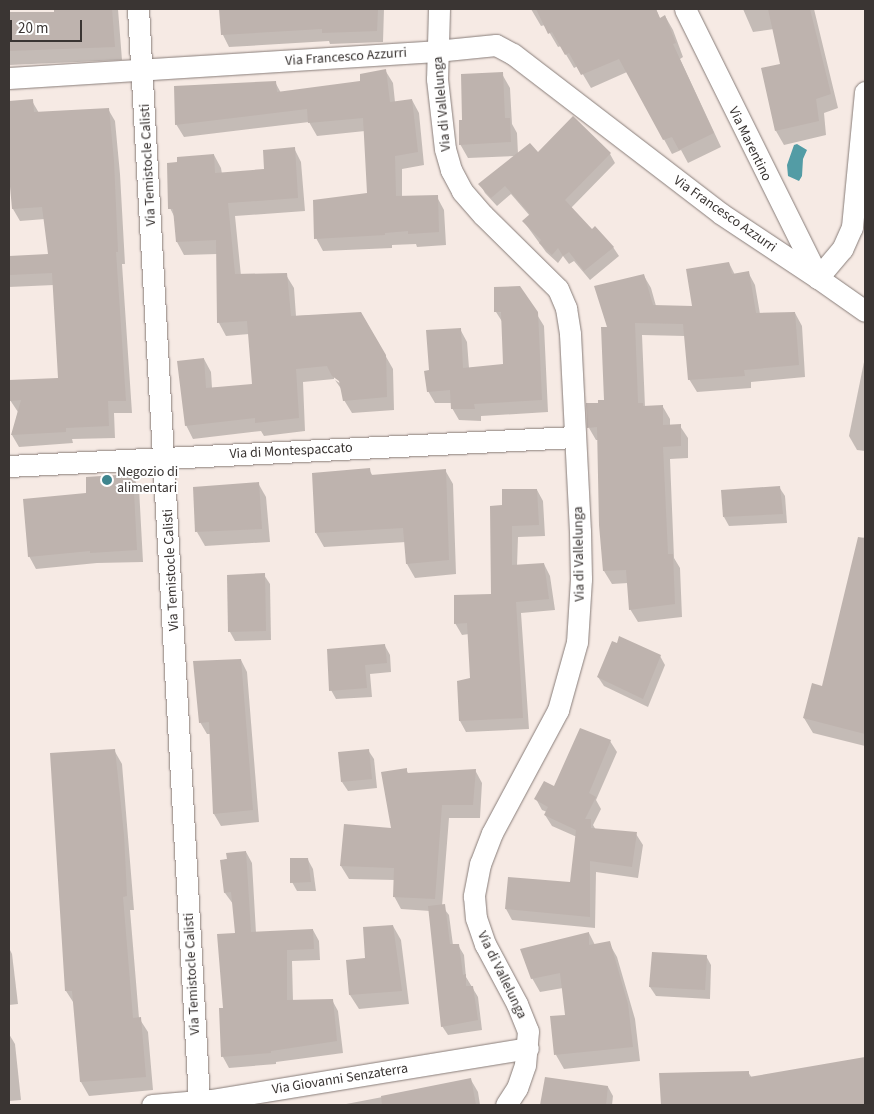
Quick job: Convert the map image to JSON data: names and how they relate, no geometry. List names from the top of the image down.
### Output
{
  "streets": {
    "street": [
      "Via Francesco Azzurri",
      "Via di Vallelunga",
      "Via Marentino",
      "Via Temistocle Calisti",
      "Via di Montespaccato",
      "Via Giovanni Senzaterra"
    ]
  },
  "crossings": [
    ["Via Francesco Azzurri", "Via di Vallelunga"],
    ["Via Francesco Azzurri", "Via Marentino"],
    ["Via Francesco Azzurri", "Via Temistocle Calisti"],
    ["Via di Vallelunga", "Via di Montespaccato"],
    ["Via di Vallelunga", "Via Giovanni Senzaterra"],
    ["Via Temistocle Calisti", "Via di Montespaccato"],
    ["Via Temistocle Calisti", "Via Giovanni Senzaterra"]
  ],
  "places": ["Negozio di alimentari"],
  "scale_bar": "20 m"
}
